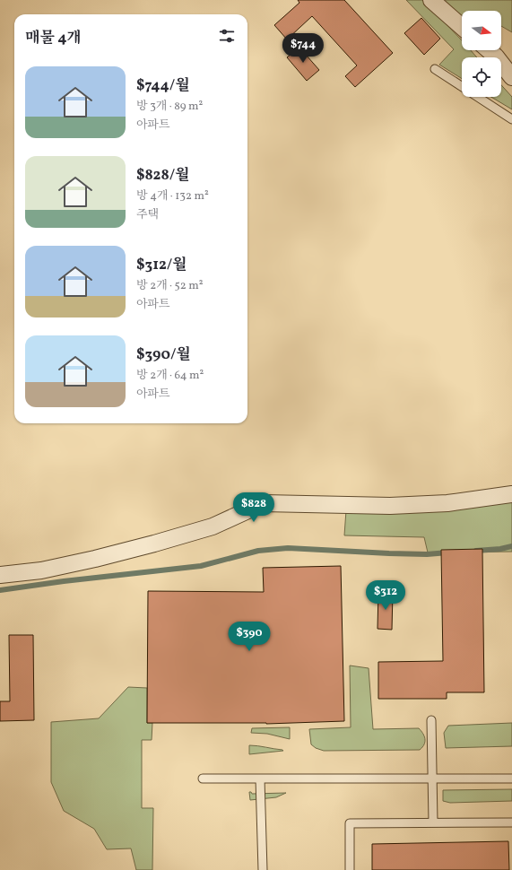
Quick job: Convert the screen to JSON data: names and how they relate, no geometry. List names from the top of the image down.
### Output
{
  "north": "right",
  "page": {
    "heading": "매물 4개",
    "price": [
      "$744",
      "$828",
      "$312",
      "$390"
    ],
    "list": [
      {
        "name": "$744/월",
        "note": "방 3개 · 89 m² · 아파트"
      },
      {
        "name": "$828/월",
        "note": "방 4개 · 132 m² · 주택"
      },
      {
        "name": "$312/월",
        "note": "방 2개 · 52 m² · 아파트"
      },
      {
        "name": "$390/월",
        "note": "방 2개 · 64 m² · 아파트"
      }
    ]
  }
}
